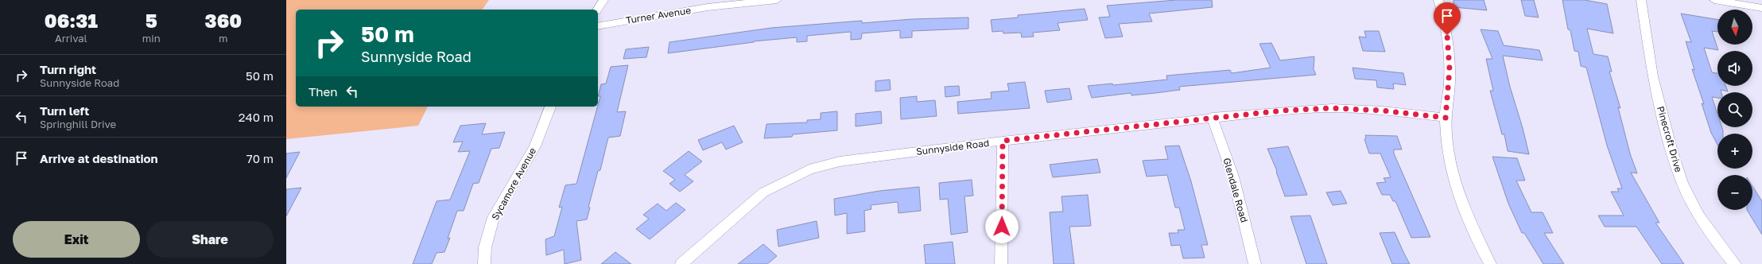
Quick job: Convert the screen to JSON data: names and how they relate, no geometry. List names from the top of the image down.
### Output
{
  "streets": {
    "street": [
      "Turner Avenue",
      "Pinecroft Drive",
      "Sunnyside Road",
      "Sycamore Avenue",
      "Glendale Road"
    ]
  },
  "crossings": [
    ["Sunnyside Road", "Glendale Road"]
  ],
  "north": "bottom",
  "page": {
    "eta": [
      "06:31",
      "Arrival",
      "5",
      "min",
      "360",
      "m"
    ],
    "map_buttons": ["+", "−"],
    "turn": ["50 m", "Sunnyside Road"],
    "list": [
      {
        "name": "Turn right",
        "note": "Sunnyside Road",
        "value": "50 m"
      },
      {
        "name": "Turn left",
        "note": "Springhill Drive",
        "value": "240 m"
      },
      {
        "name": "Arrive at destination",
        "value": "70 m"
      }
    ],
    "then": "Then",
    "buttons": ["Exit", "Share"]
  }
}
